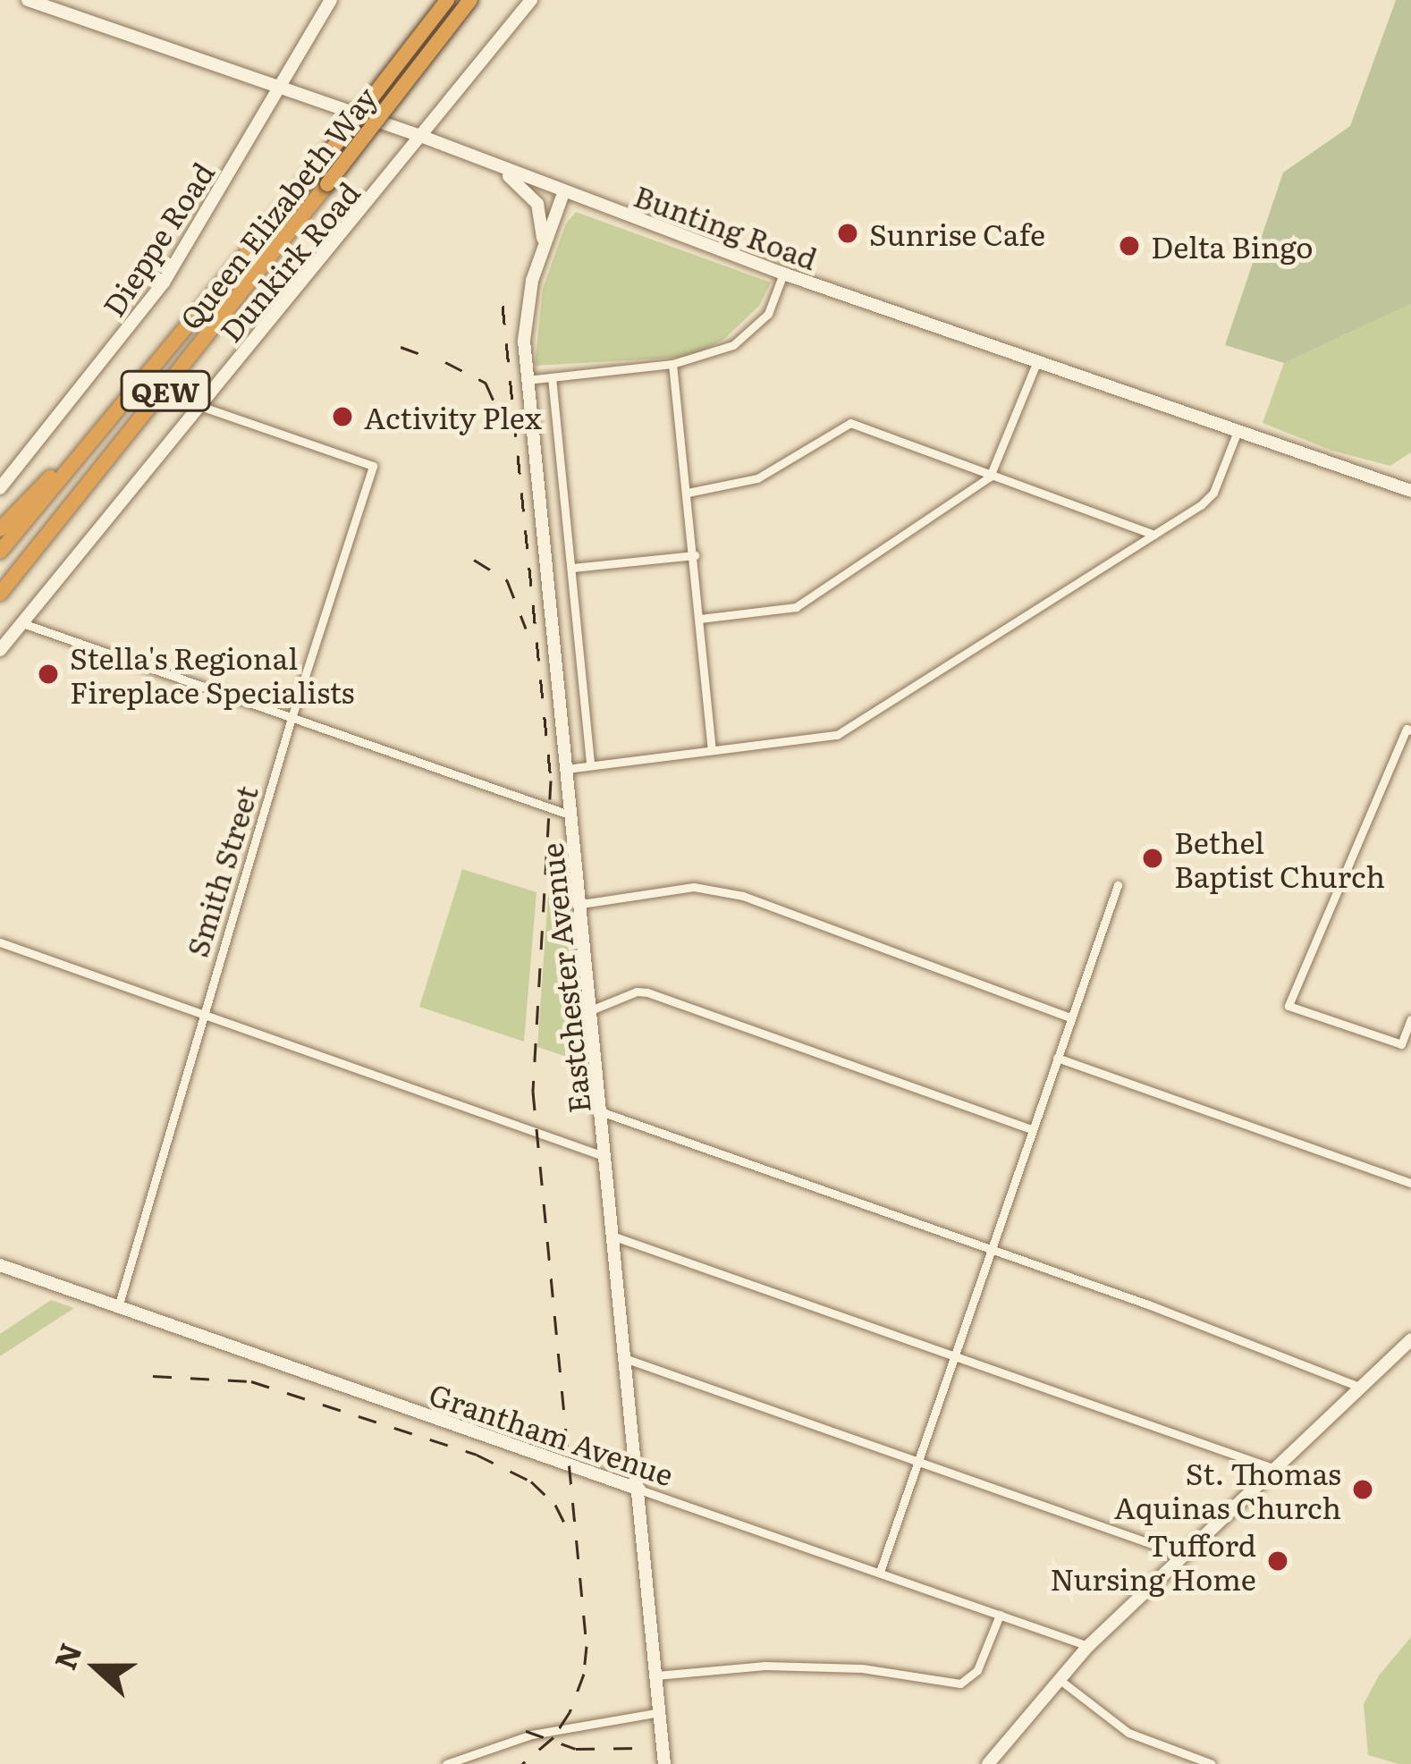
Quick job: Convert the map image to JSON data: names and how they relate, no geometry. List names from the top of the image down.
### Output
{
  "streets": {
    "highway": ["Queen Elizabeth Way", "QEW"],
    "street": [
      "Bunting Road",
      "Dieppe Road",
      "Dunkirk Road",
      "Smith Street",
      "Eastchester Avenue",
      "Grantham Avenue"
    ]
  },
  "crossings": [
    ["Bunting Road", "Dieppe Road"],
    ["Bunting Road", "Dunkirk Road"],
    ["Bunting Road", "Eastchester Avenue"],
    ["Dunkirk Road", "Smith Street"],
    ["Smith Street", "Grantham Avenue"],
    ["Eastchester Avenue", "Grantham Avenue"]
  ],
  "places": [
    "Sunrise Cafe",
    "Delta Bingo",
    "Activity Plex",
    "Stella's Regional Fireplace Specialists",
    "Bethel Baptist Church",
    "St. Thomas Aquinas Church",
    "Tufford Nursing Home"
  ],
  "north": "left"
}
